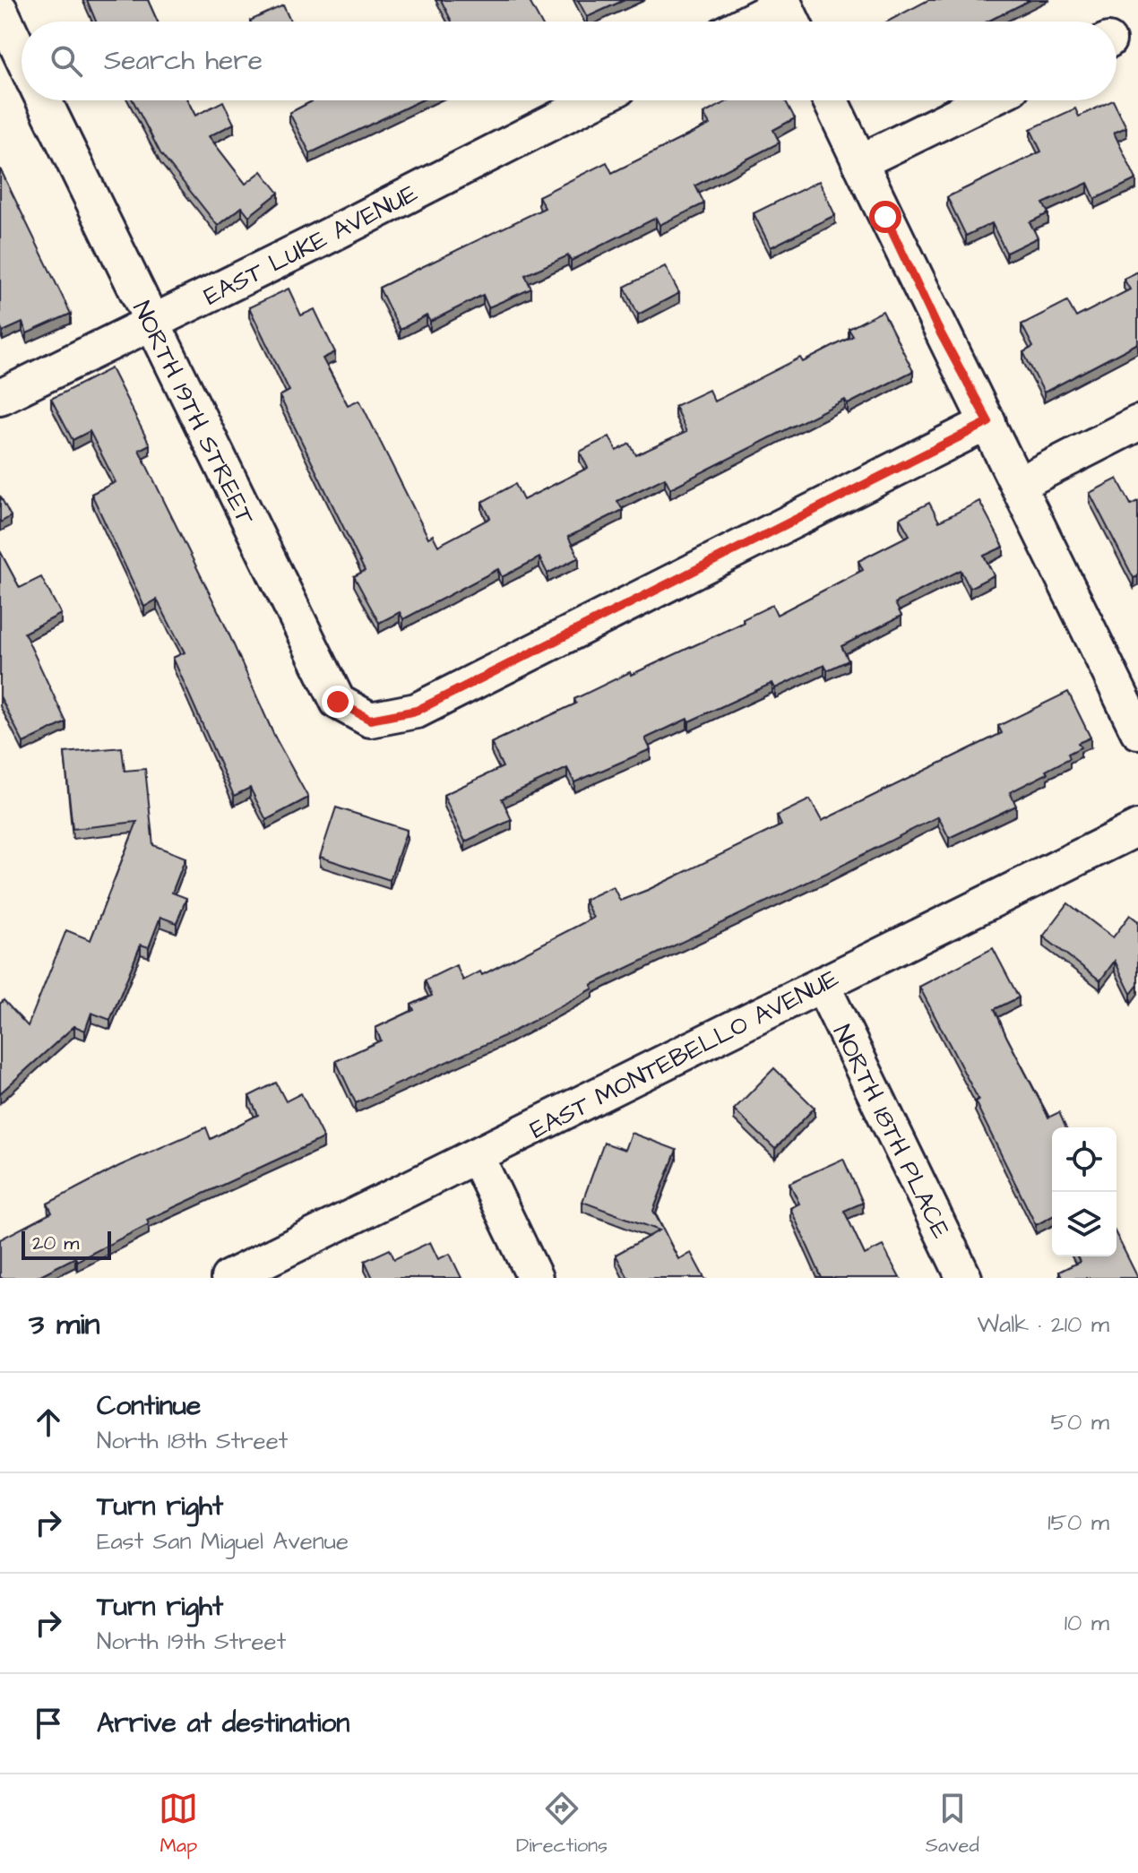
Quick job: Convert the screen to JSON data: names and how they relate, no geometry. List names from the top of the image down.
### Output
{
  "streets": {
    "street": [
      "EAST LUKE AVENUE",
      "NORTH 19TH STREET",
      "EAST MONTEBELLO AVENUE",
      "NORTH 18TH PLACE"
    ]
  },
  "crossings": [
    ["EAST LUKE AVENUE", "NORTH 19TH STREET"],
    ["EAST MONTEBELLO AVENUE", "NORTH 18TH PLACE"]
  ],
  "scale_bar": "20 m",
  "page": {
    "search": "Search here",
    "scale": "20 m",
    "heading": ["3 min", "Walk · 210 m"],
    "list": [
      ["Continue", "North 18th Street", "50 m"],
      ["Turn right", "East San Miguel Avenue", "150 m"],
      ["Turn right", "North 19th Street", "10 m"],
      "Arrive at destination"
    ],
    "nav": ["Map", "Directions", "Saved"]
  }
}
